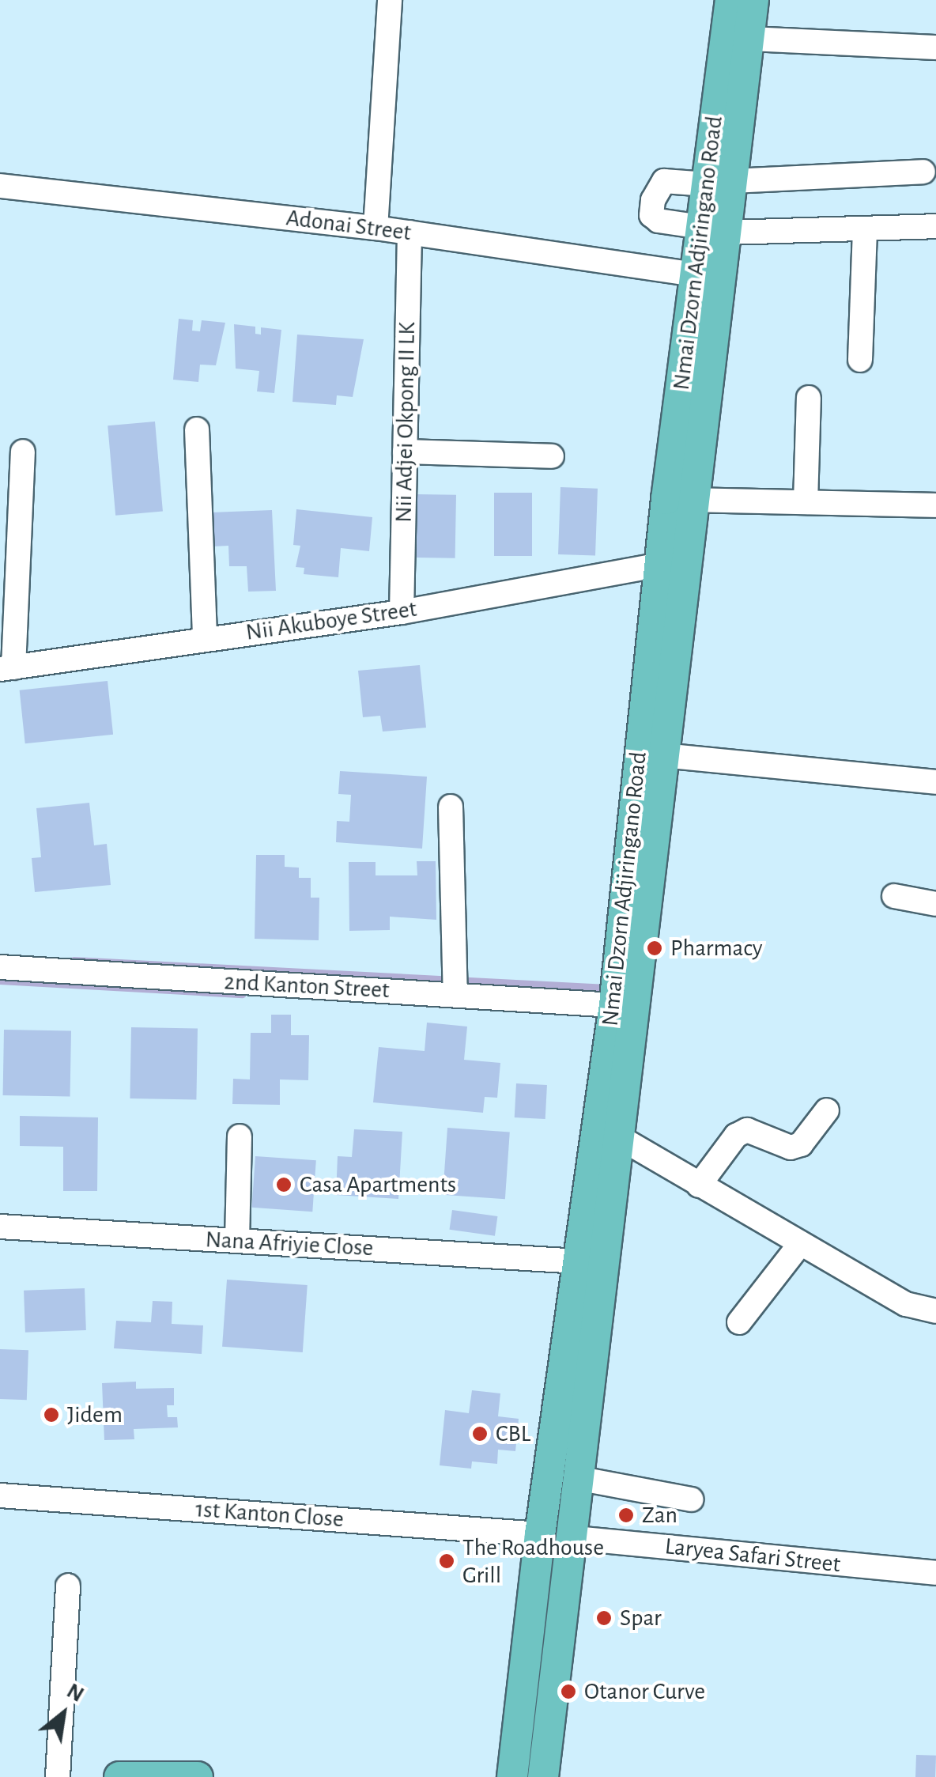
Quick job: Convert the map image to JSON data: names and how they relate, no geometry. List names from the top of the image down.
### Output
{
  "streets": {
    "main road": ["Nmai Dzorn Adjiringano Road"],
    "street": [
      "Adonai Street",
      "Nii Adjei Okpong II LK",
      "Nii Akuboye Street",
      "2nd Kanton Street",
      "Nana Afriyie Close",
      "1st Kanton Close",
      "Laryea Safari Street"
    ]
  },
  "crossings": [
    ["Adonai Street", "Nmai Dzorn Adjiringano Road"],
    ["Adonai Street", "Nii Adjei Okpong II LK"],
    ["Nmai Dzorn Adjiringano Road", "Nii Akuboye Street"],
    ["Nmai Dzorn Adjiringano Road", "2nd Kanton Street"],
    ["Nmai Dzorn Adjiringano Road", "Nana Afriyie Close"],
    ["Nmai Dzorn Adjiringano Road", "1st Kanton Close"],
    ["Nmai Dzorn Adjiringano Road", "Laryea Safari Street"],
    ["Nii Adjei Okpong II LK", "Nii Akuboye Street"],
    ["1st Kanton Close", "Laryea Safari Street"]
  ],
  "places": [
    "Pharmacy",
    "Casa Apartments",
    "Jidem",
    "CBL",
    "Zan",
    "The Roadhouse Grill",
    "Spar",
    "Otanor Curve"
  ],
  "north": "top right"
}
